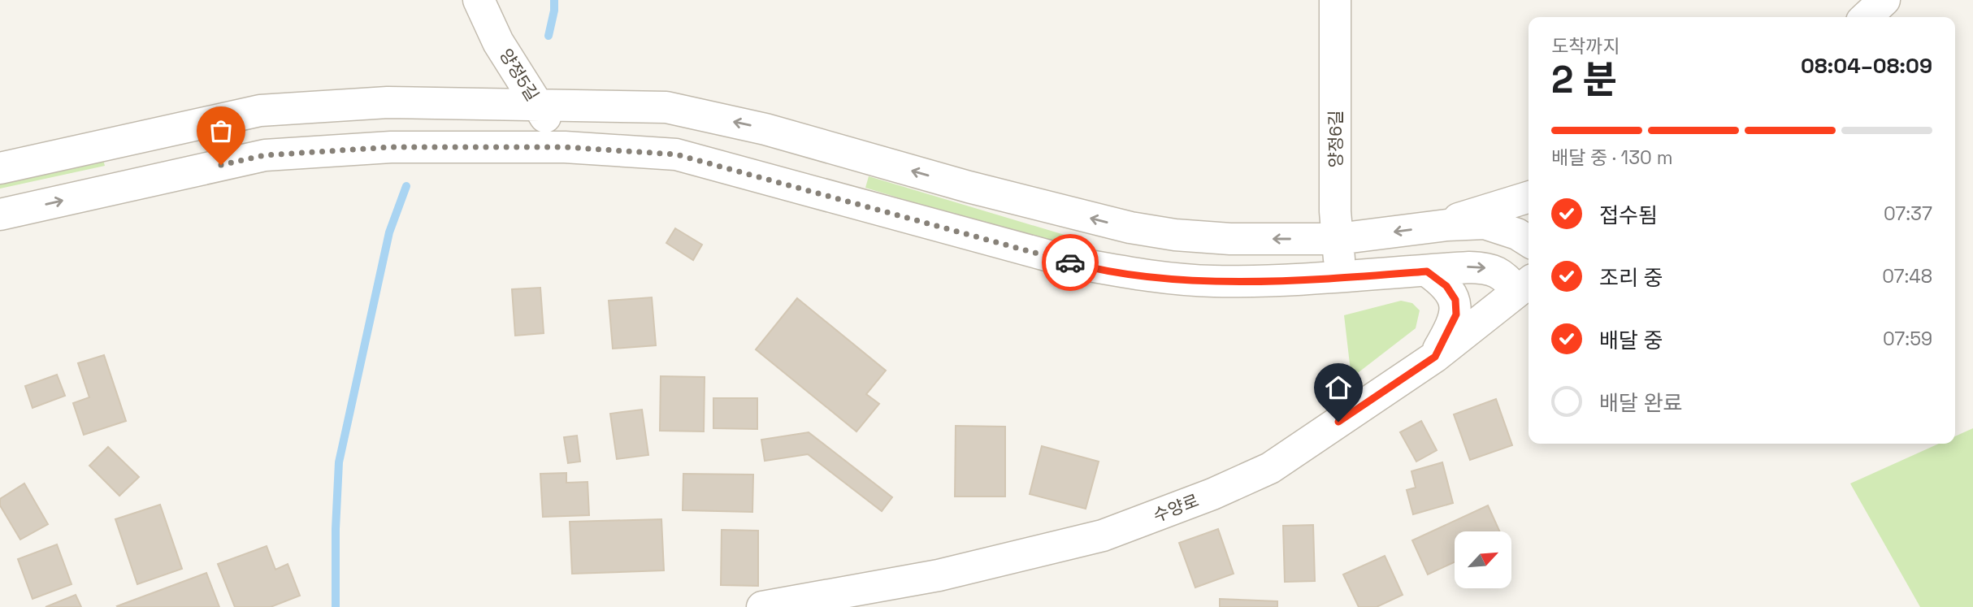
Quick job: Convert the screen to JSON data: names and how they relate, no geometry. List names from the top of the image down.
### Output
{
  "streets": {
    "street": ["양정5길", "양정6길", "수양로"]
  },
  "north": "top right",
  "page": {
    "heading": ["2 분", "도착까지", "08:04–08:09"],
    "bar": "배달 중 · 130 m",
    "list": [
      ["접수됨", "07:37"],
      ["조리 중", "07:48"],
      ["배달 중", "07:59"],
      "배달 완료"
    ]
  }
}
